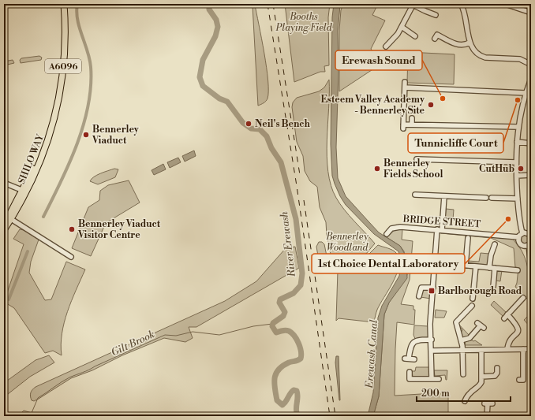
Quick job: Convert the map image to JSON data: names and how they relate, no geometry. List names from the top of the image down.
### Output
{
  "streets": {
    "main road": ["A6096", "SHILO WAY"],
    "street": ["BRIDGE STREET"]
  },
  "water": ["River Erewash", "Gilt Brook", "Erewash Canal"],
  "parks": ["Booths Playing Field", "Bennerley Woodland"],
  "places": {
    "other": [
      "Erewash Sound",
      "Tunnicliffe Court",
      "Esteem Valley Academy - Bennerley Site",
      "Neil's Bench",
      "Bennerley Viaduct",
      "Bennerley Fields School",
      "CutHub",
      "1st Choice Dental Laboratory",
      "Bennerley Viaduct Visitor Centre"
    ],
    "transit": ["Barlborough Road"]
  },
  "scale_bar": "200 m"
}
